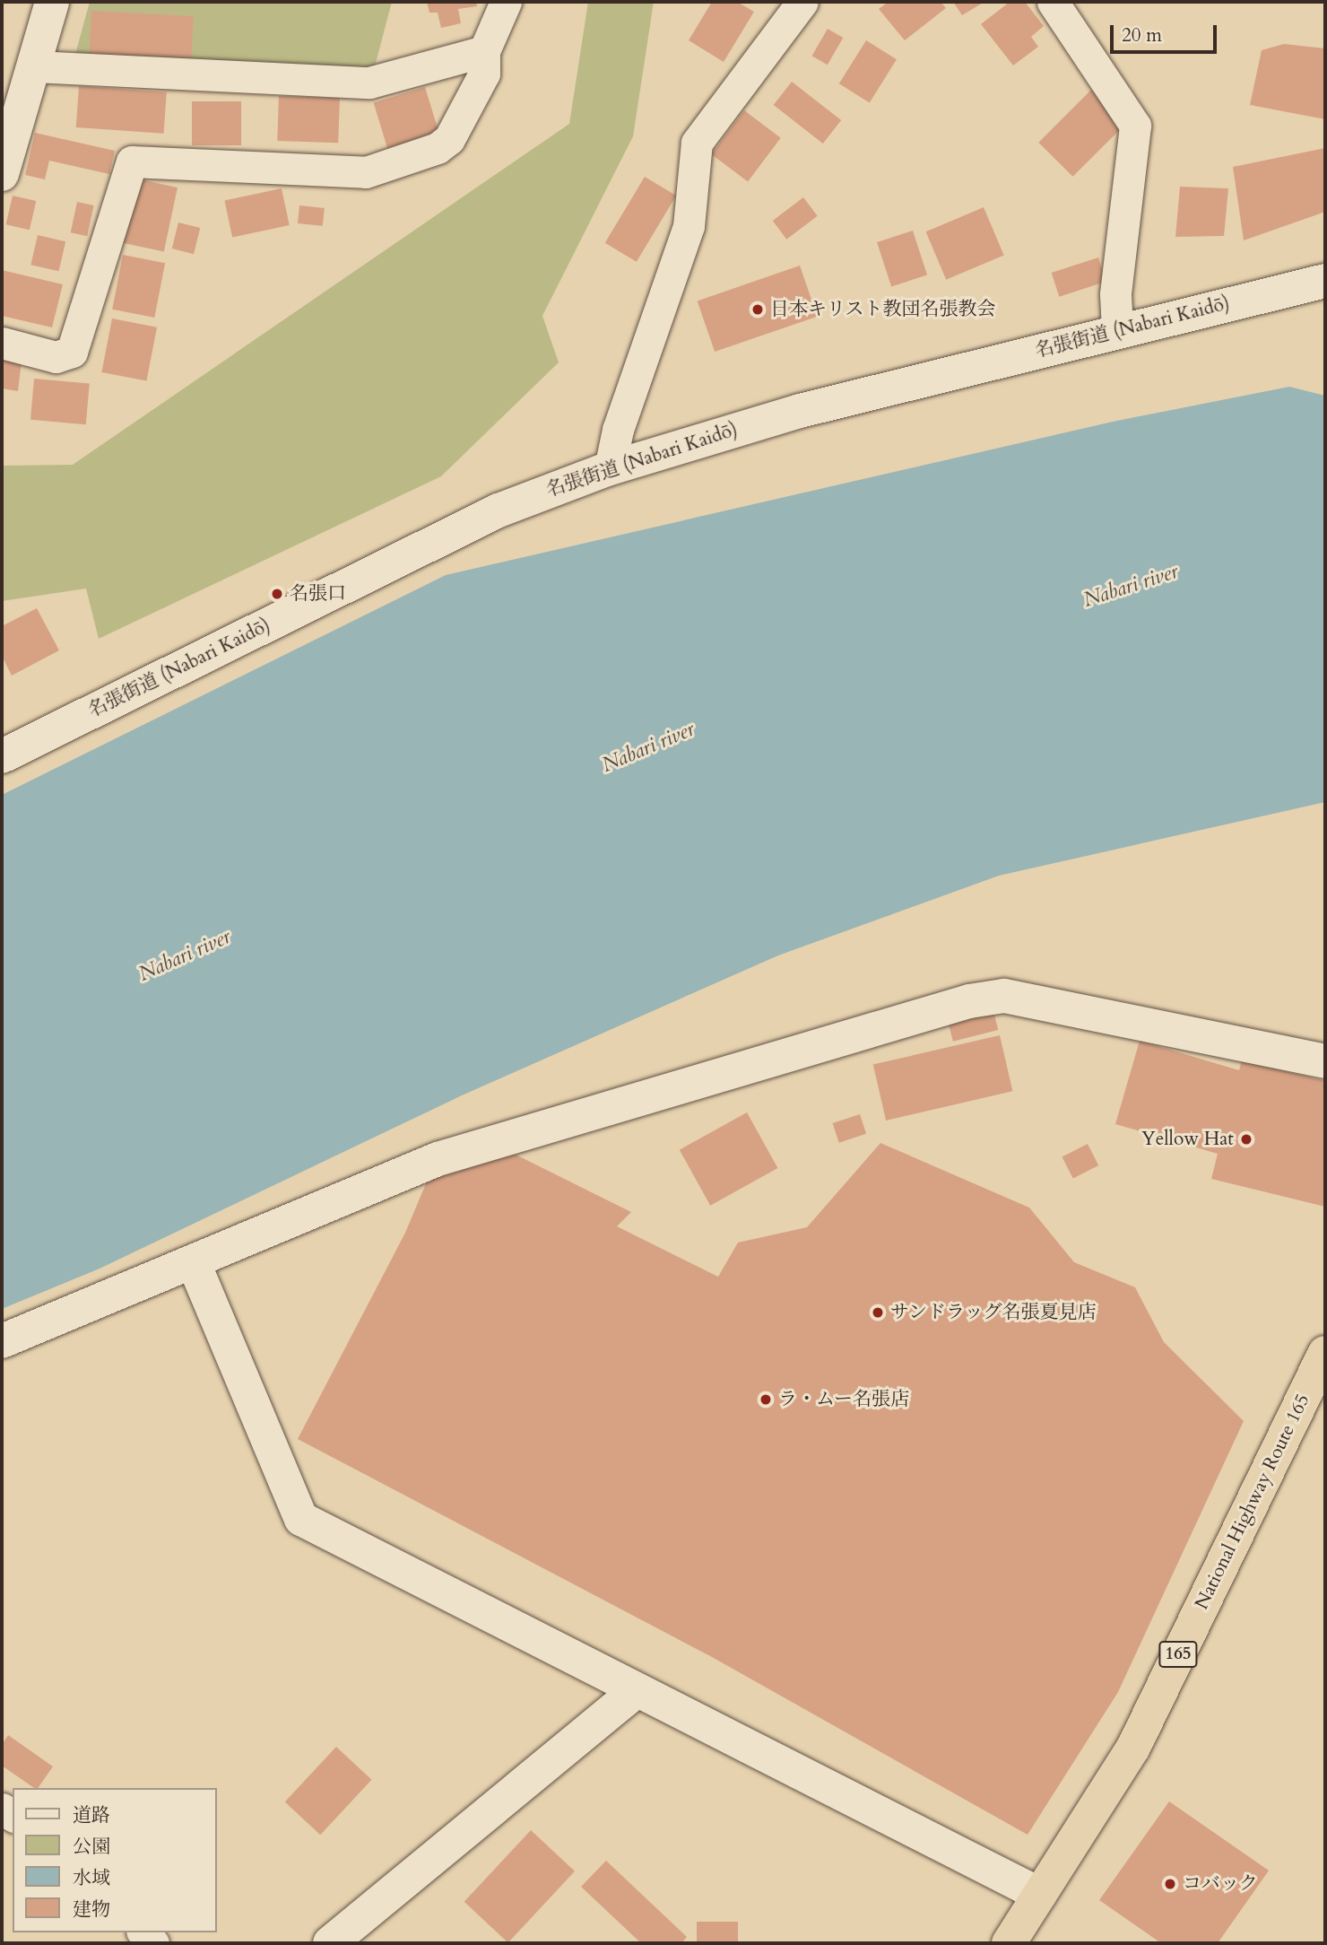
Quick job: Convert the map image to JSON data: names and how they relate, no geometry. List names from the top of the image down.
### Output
{
  "streets": {
    "highway": ["National Highway Route 165", "165"],
    "street": ["名張街道 (Nabari Kaidō)"]
  },
  "water": ["Nabari river"],
  "places": [
    "日本キリスト教団名張教会",
    "名張口",
    "Yellow Hat",
    "サンドラッグ名張夏見店",
    "ラ・ムー名張店",
    "コバック"
  ],
  "legend": [
    "道路",
    "公園",
    "水域",
    "建物"
  ],
  "scale_bar": "20 m"
}
